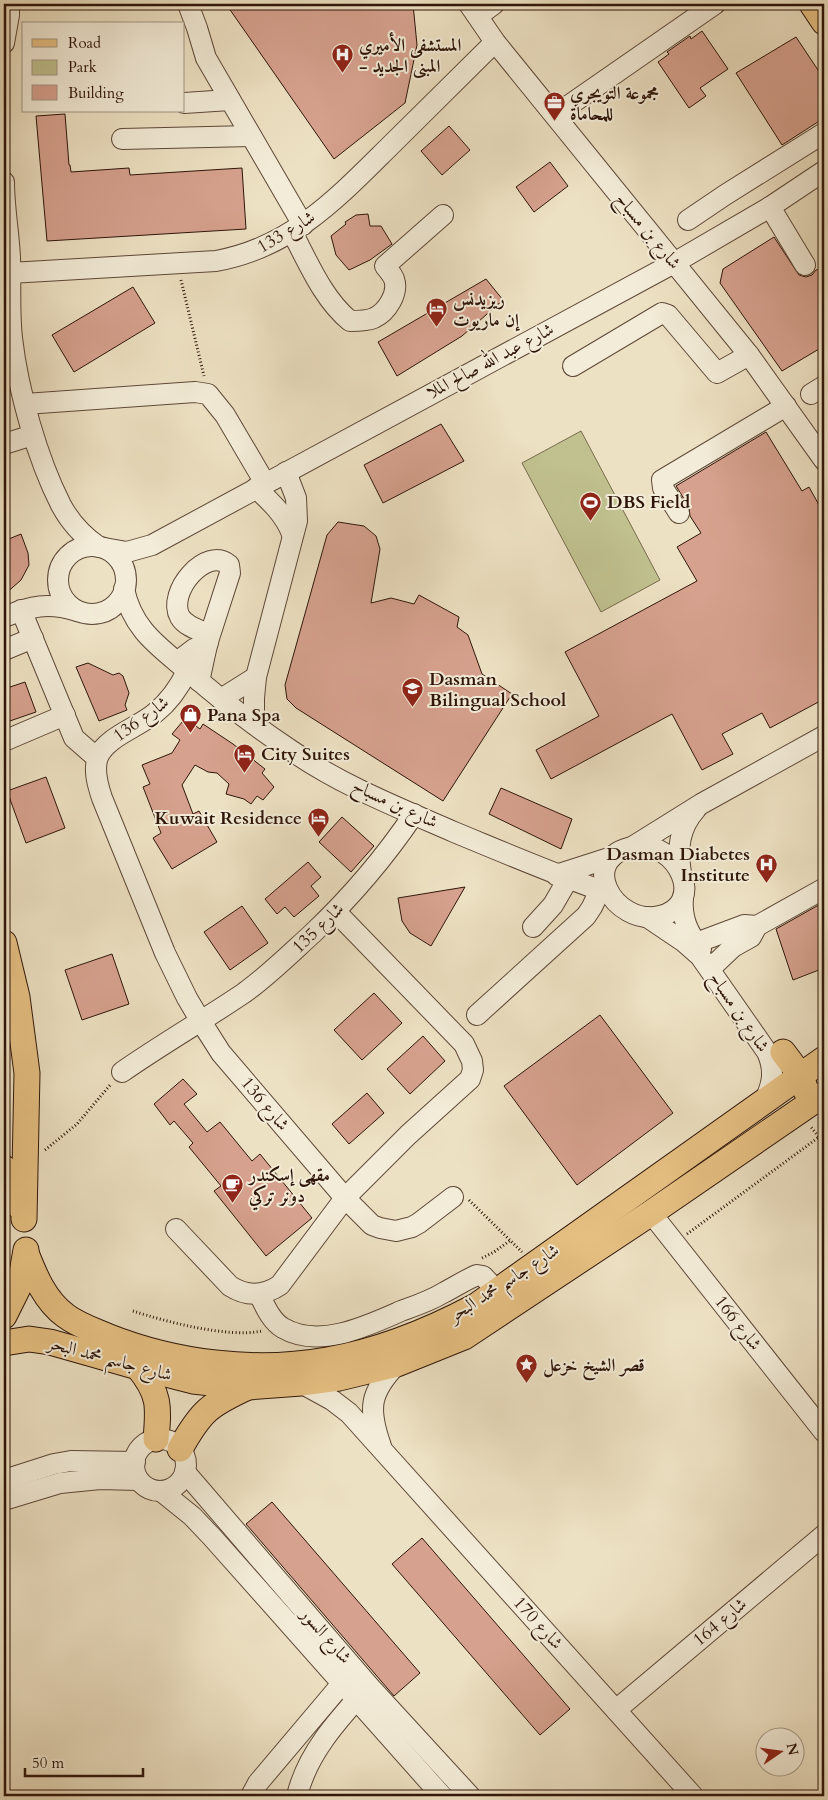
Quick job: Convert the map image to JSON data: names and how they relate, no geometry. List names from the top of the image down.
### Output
{
  "streets": {
    "main road": ["شارع جاسم محمد البحر"],
    "street": [
      "شارع بن مسباح",
      "شارع 133",
      "شارع عبد الله صالح الملا",
      "شارع 136",
      "شارع 135",
      "شارع 166",
      "شارع 164",
      "شارع 170",
      "شارع السور"
    ]
  },
  "crossings": [
    ["شارع بن مسباح", "شارع 133"],
    ["شارع بن مسباح", "شارع عبد الله صالح الملا"],
    ["شارع بن مسباح", "شارع 136"],
    ["شارع بن مسباح", "شارع 135"],
    ["شارع بن مسباح", "شارع جاسم محمد البحر"],
    ["شارع 136", "شارع 135"],
    ["شارع جاسم محمد البحر", "شارع 166"],
    ["شارع جاسم محمد البحر", "شارع 170"],
    ["شارع 164", "شارع 170"]
  ],
  "places": {
    "hospital": ["المستشفى الأميري - المبنى الجديد", "Dasman Diabetes Institute"],
    "office": ["مجموعة التويجري للمحاماة"],
    "hotel": ["ريزيدنس إن ماريوت", "City Suites", "Kuwait Residence"],
    "sports": ["DBS Field"],
    "school or university": ["Dasman Bilingual School"],
    "shop": ["Pana Spa"],
    "cafe": ["مقهى إسكندر دونر تركي"],
    "place": ["قصر الشيخ خزعل"]
  },
  "legend": ["Road", "Park", "Building"],
  "scale_bar": "50 m",
  "north": "right"
}
